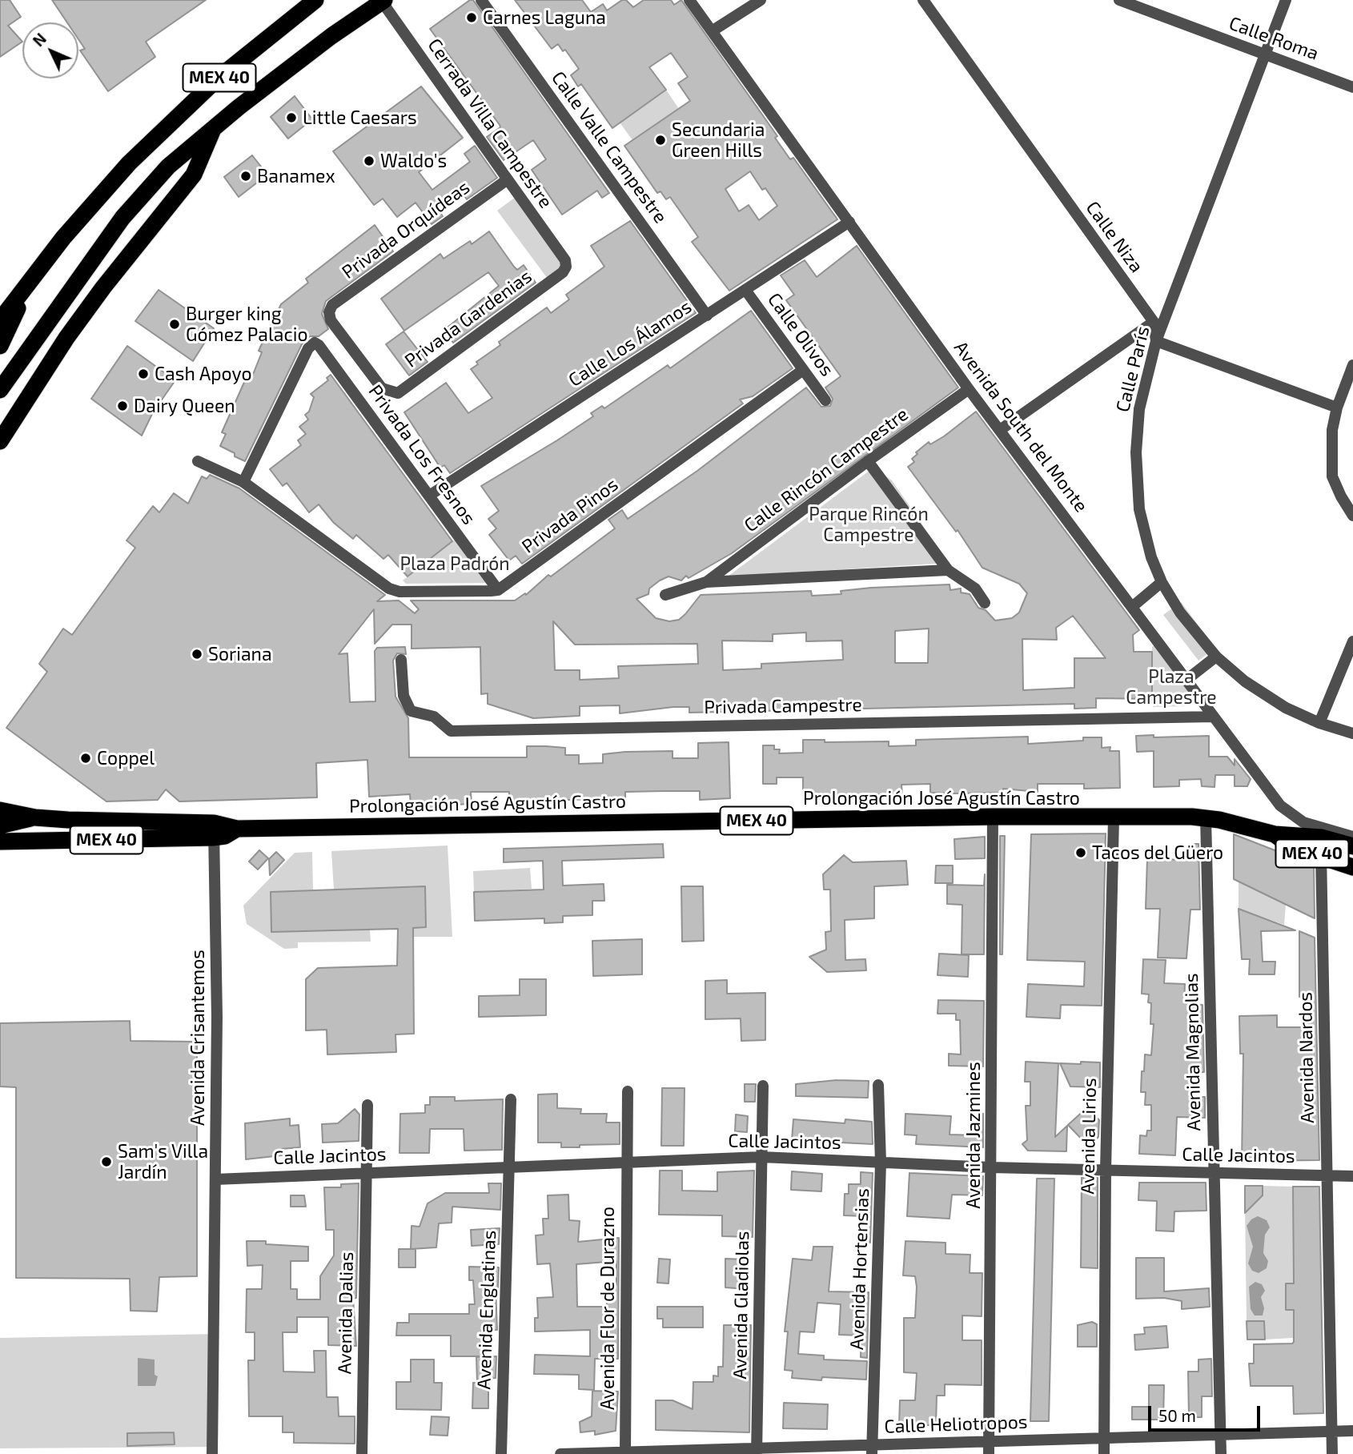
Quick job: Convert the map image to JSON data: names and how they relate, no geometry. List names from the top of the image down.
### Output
{
  "streets": {
    "highway": ["MEX 40", "Prolongación José Agustín Castro"],
    "street": [
      "Calle Roma",
      "Cerrada Villa Campestre",
      "Calle Valle Campestre",
      "Privada Orquídeas",
      "Calle Niza",
      "Privada Gardenias",
      "Calle Olivos",
      "Calle Los Álamos",
      "Calle París",
      "Avenida South del Monte",
      "Privada Los Fresnos",
      "Calle Rincón Campestre",
      "Privada Pinos",
      "Privada Campestre",
      "Avenida Crisantemos",
      "Avenida Magnolias",
      "Avenida Nardos",
      "Avenida Jazmines",
      "Avenida Lirios",
      "Calle Jacintos",
      "Avenida Hortensias",
      "Avenida Gladiolas",
      "Avenida Flor de Durazno",
      "Avenida Englatinas",
      "Avenida Dalias",
      "Calle Heliotropos"
    ]
  },
  "crossings": [
    ["Calle Roma", "Calle París"],
    ["MEX 40", "Cerrada Villa Campestre"],
    ["MEX 40", "Avenida South del Monte"],
    ["MEX 40", "Prolongación José Agustín Castro"],
    ["MEX 40", "Avenida Nardos"],
    ["Cerrada Villa Campestre", "Privada Orquídeas"],
    ["Cerrada Villa Campestre", "Privada Gardenias"],
    ["Calle Valle Campestre", "Calle Los Álamos"],
    ["Privada Orquídeas", "Privada Gardenias"],
    ["Calle Niza", "Calle París"],
    ["Calle Olivos", "Calle Los Álamos"],
    ["Calle Olivos", "Privada Pinos"],
    ["Calle Los Álamos", "Avenida South del Monte"],
    ["Calle Los Álamos", "Privada Los Fresnos"],
    ["Avenida South del Monte", "Calle Rincón Campestre"],
    ["Avenida South del Monte", "Privada Campestre"],
    ["Avenida South del Monte", "Avenida Nardos"],
    ["Privada Los Fresnos", "Privada Pinos"],
    ["Prolongación José Agustín Castro", "Avenida Crisantemos"],
    ["Prolongación José Agustín Castro", "Avenida Magnolias"],
    ["Prolongación José Agustín Castro", "Avenida Jazmines"],
    ["Prolongación José Agustín Castro", "Avenida Lirios"],
    ["Avenida Crisantemos", "Calle Jacintos"],
    ["Avenida Magnolias", "Calle Jacintos"],
    ["Avenida Magnolias", "Calle Heliotropos"],
    ["Avenida Nardos", "Calle Jacintos"],
    ["Avenida Nardos", "Calle Heliotropos"],
    ["Avenida Jazmines", "Calle Jacintos"],
    ["Avenida Jazmines", "Calle Heliotropos"],
    ["Avenida Lirios", "Calle Jacintos"],
    ["Avenida Lirios", "Calle Heliotropos"],
    ["Calle Jacintos", "Avenida Hortensias"],
    ["Calle Jacintos", "Avenida Gladiolas"],
    ["Calle Jacintos", "Avenida Flor de Durazno"],
    ["Calle Jacintos", "Avenida Englatinas"],
    ["Calle Jacintos", "Avenida Dalias"],
    ["Avenida Hortensias", "Calle Heliotropos"],
    ["Avenida Gladiolas", "Calle Heliotropos"],
    ["Avenida Flor de Durazno", "Calle Heliotropos"]
  ],
  "parks": ["Parque Rincón Campestre", "Plaza Padrón", "Plaza Campestre"],
  "places": [
    "Carnes Laguna",
    "Little Caesars",
    "Secundaria Green Hills",
    "Waldo's",
    "Banamex",
    "Burger king Gómez Palacio",
    "Cash Apoyo",
    "Dairy Queen",
    "Soriana",
    "Coppel",
    "Tacos del Güero",
    "Sam's Villa Jardín"
  ],
  "scale_bar": "50 m",
  "north": "top left"
}
